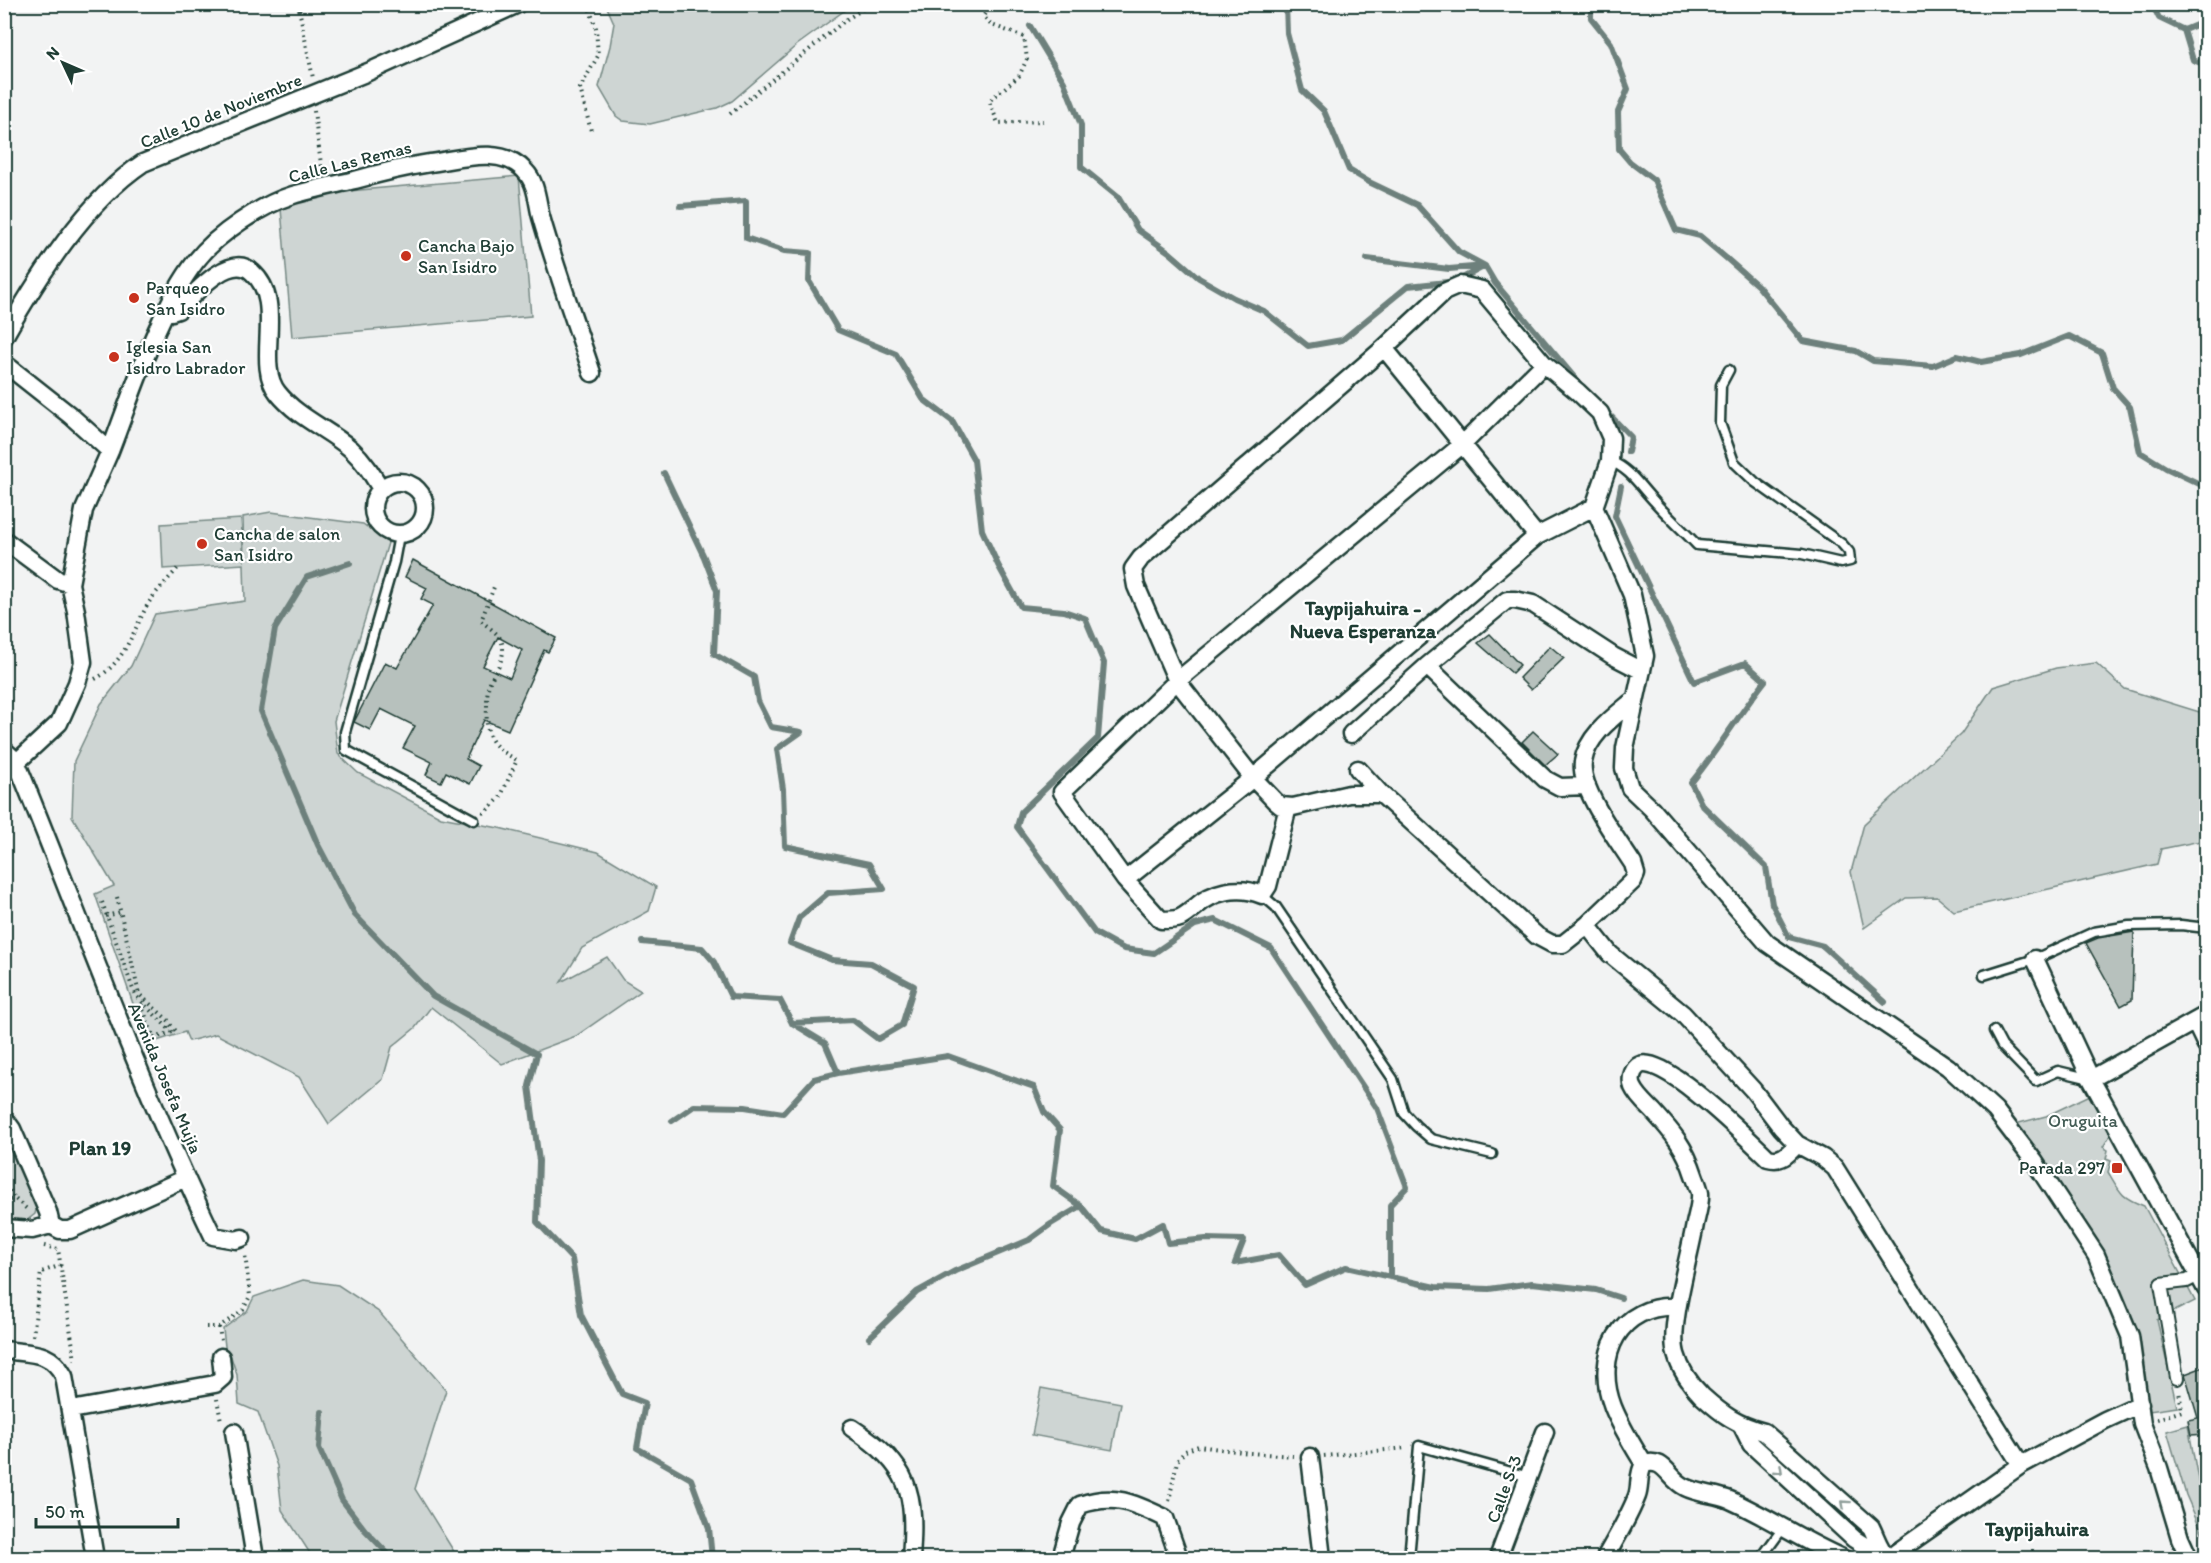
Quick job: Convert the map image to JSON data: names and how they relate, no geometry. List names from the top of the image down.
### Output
{
  "streets": {
    "street": [
      "Calle 10 de Noviembre",
      "Calle Las Remas",
      "Avenida Josefa Mujía",
      "Calle S-3"
    ]
  },
  "districts": ["Taypijahuira - Nueva Esperanza", "Plan 19", "Taypijahuira"],
  "parks": ["Oruguita"],
  "places": {
    "other": [
      "Cancha Bajo San Isidro",
      "Parqueo San Isidro",
      "Iglesia San Isidro Labrador",
      "Cancha de salon San Isidro"
    ],
    "transit": ["Parada 297"]
  },
  "scale_bar": "50 m",
  "north": "top left"
}
